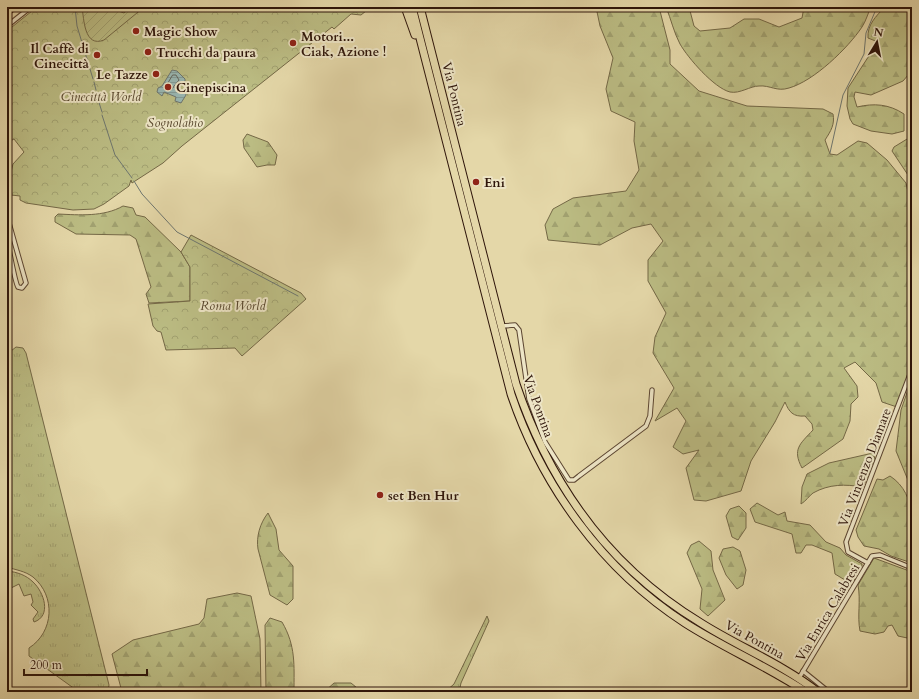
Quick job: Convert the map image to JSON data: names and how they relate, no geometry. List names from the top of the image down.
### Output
{
  "streets": {
    "highway": ["Via Pontina"],
    "street": ["Via Vincenzo Diamare", "Via Enrica Calabresi"]
  },
  "crossings": [
    ["Via Pontina", "Via Enrica Calabresi"],
    ["Via Vincenzo Diamare", "Via Enrica Calabresi"]
  ],
  "parks": ["Cinecittà World", "Sognolabio", "Roma World"],
  "places": [
    "Magic Show",
    "Motori... Ciak, Azione !",
    "Trucchi da paura",
    "Il Caffè di Cinecittà",
    "Le Tazze",
    "Cinepiscina",
    "Eni",
    "set Ben Hur"
  ],
  "scale_bar": "200 m",
  "north": "top"
}
